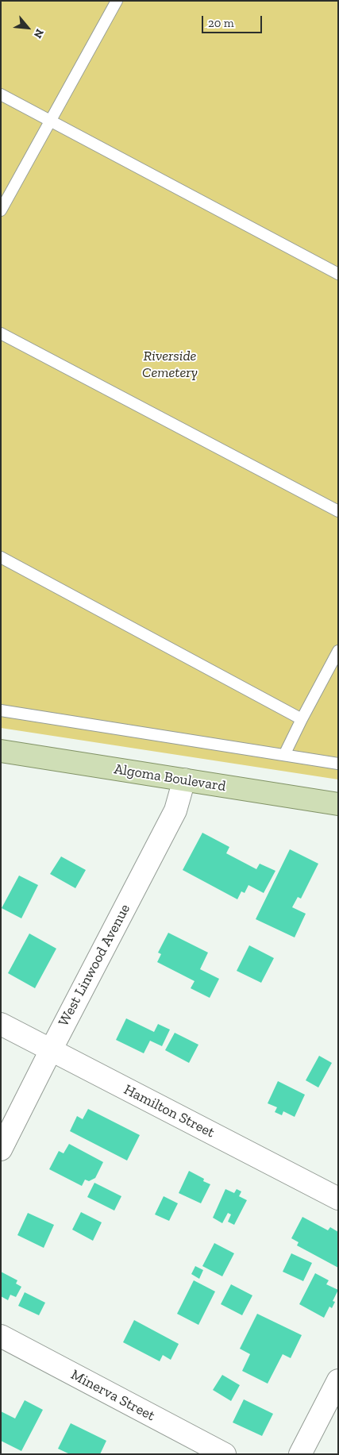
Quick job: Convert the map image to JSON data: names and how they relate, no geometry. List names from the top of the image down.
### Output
{
  "streets": {
    "main road": ["Algoma Boulevard"],
    "street": ["West Linwood Avenue", "Hamilton Street", "Minerva Street"]
  },
  "crossings": [
    ["Algoma Boulevard", "West Linwood Avenue"],
    ["West Linwood Avenue", "Hamilton Street"]
  ],
  "parks": ["Riverside Cemetery"],
  "scale_bar": "20 m",
  "north": "bottom right"
}
